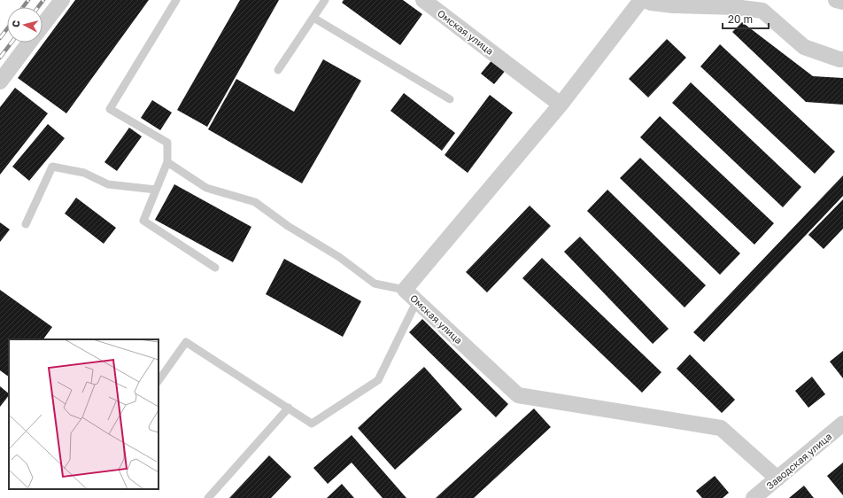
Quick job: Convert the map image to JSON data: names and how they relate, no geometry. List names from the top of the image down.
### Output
{
  "streets": {
    "street": ["Омская улица", "Заводская улица"]
  },
  "crossings": [
    ["Омская улица", "Заводская улица"]
  ],
  "scale_bar": "20 m",
  "north": "left"
}
